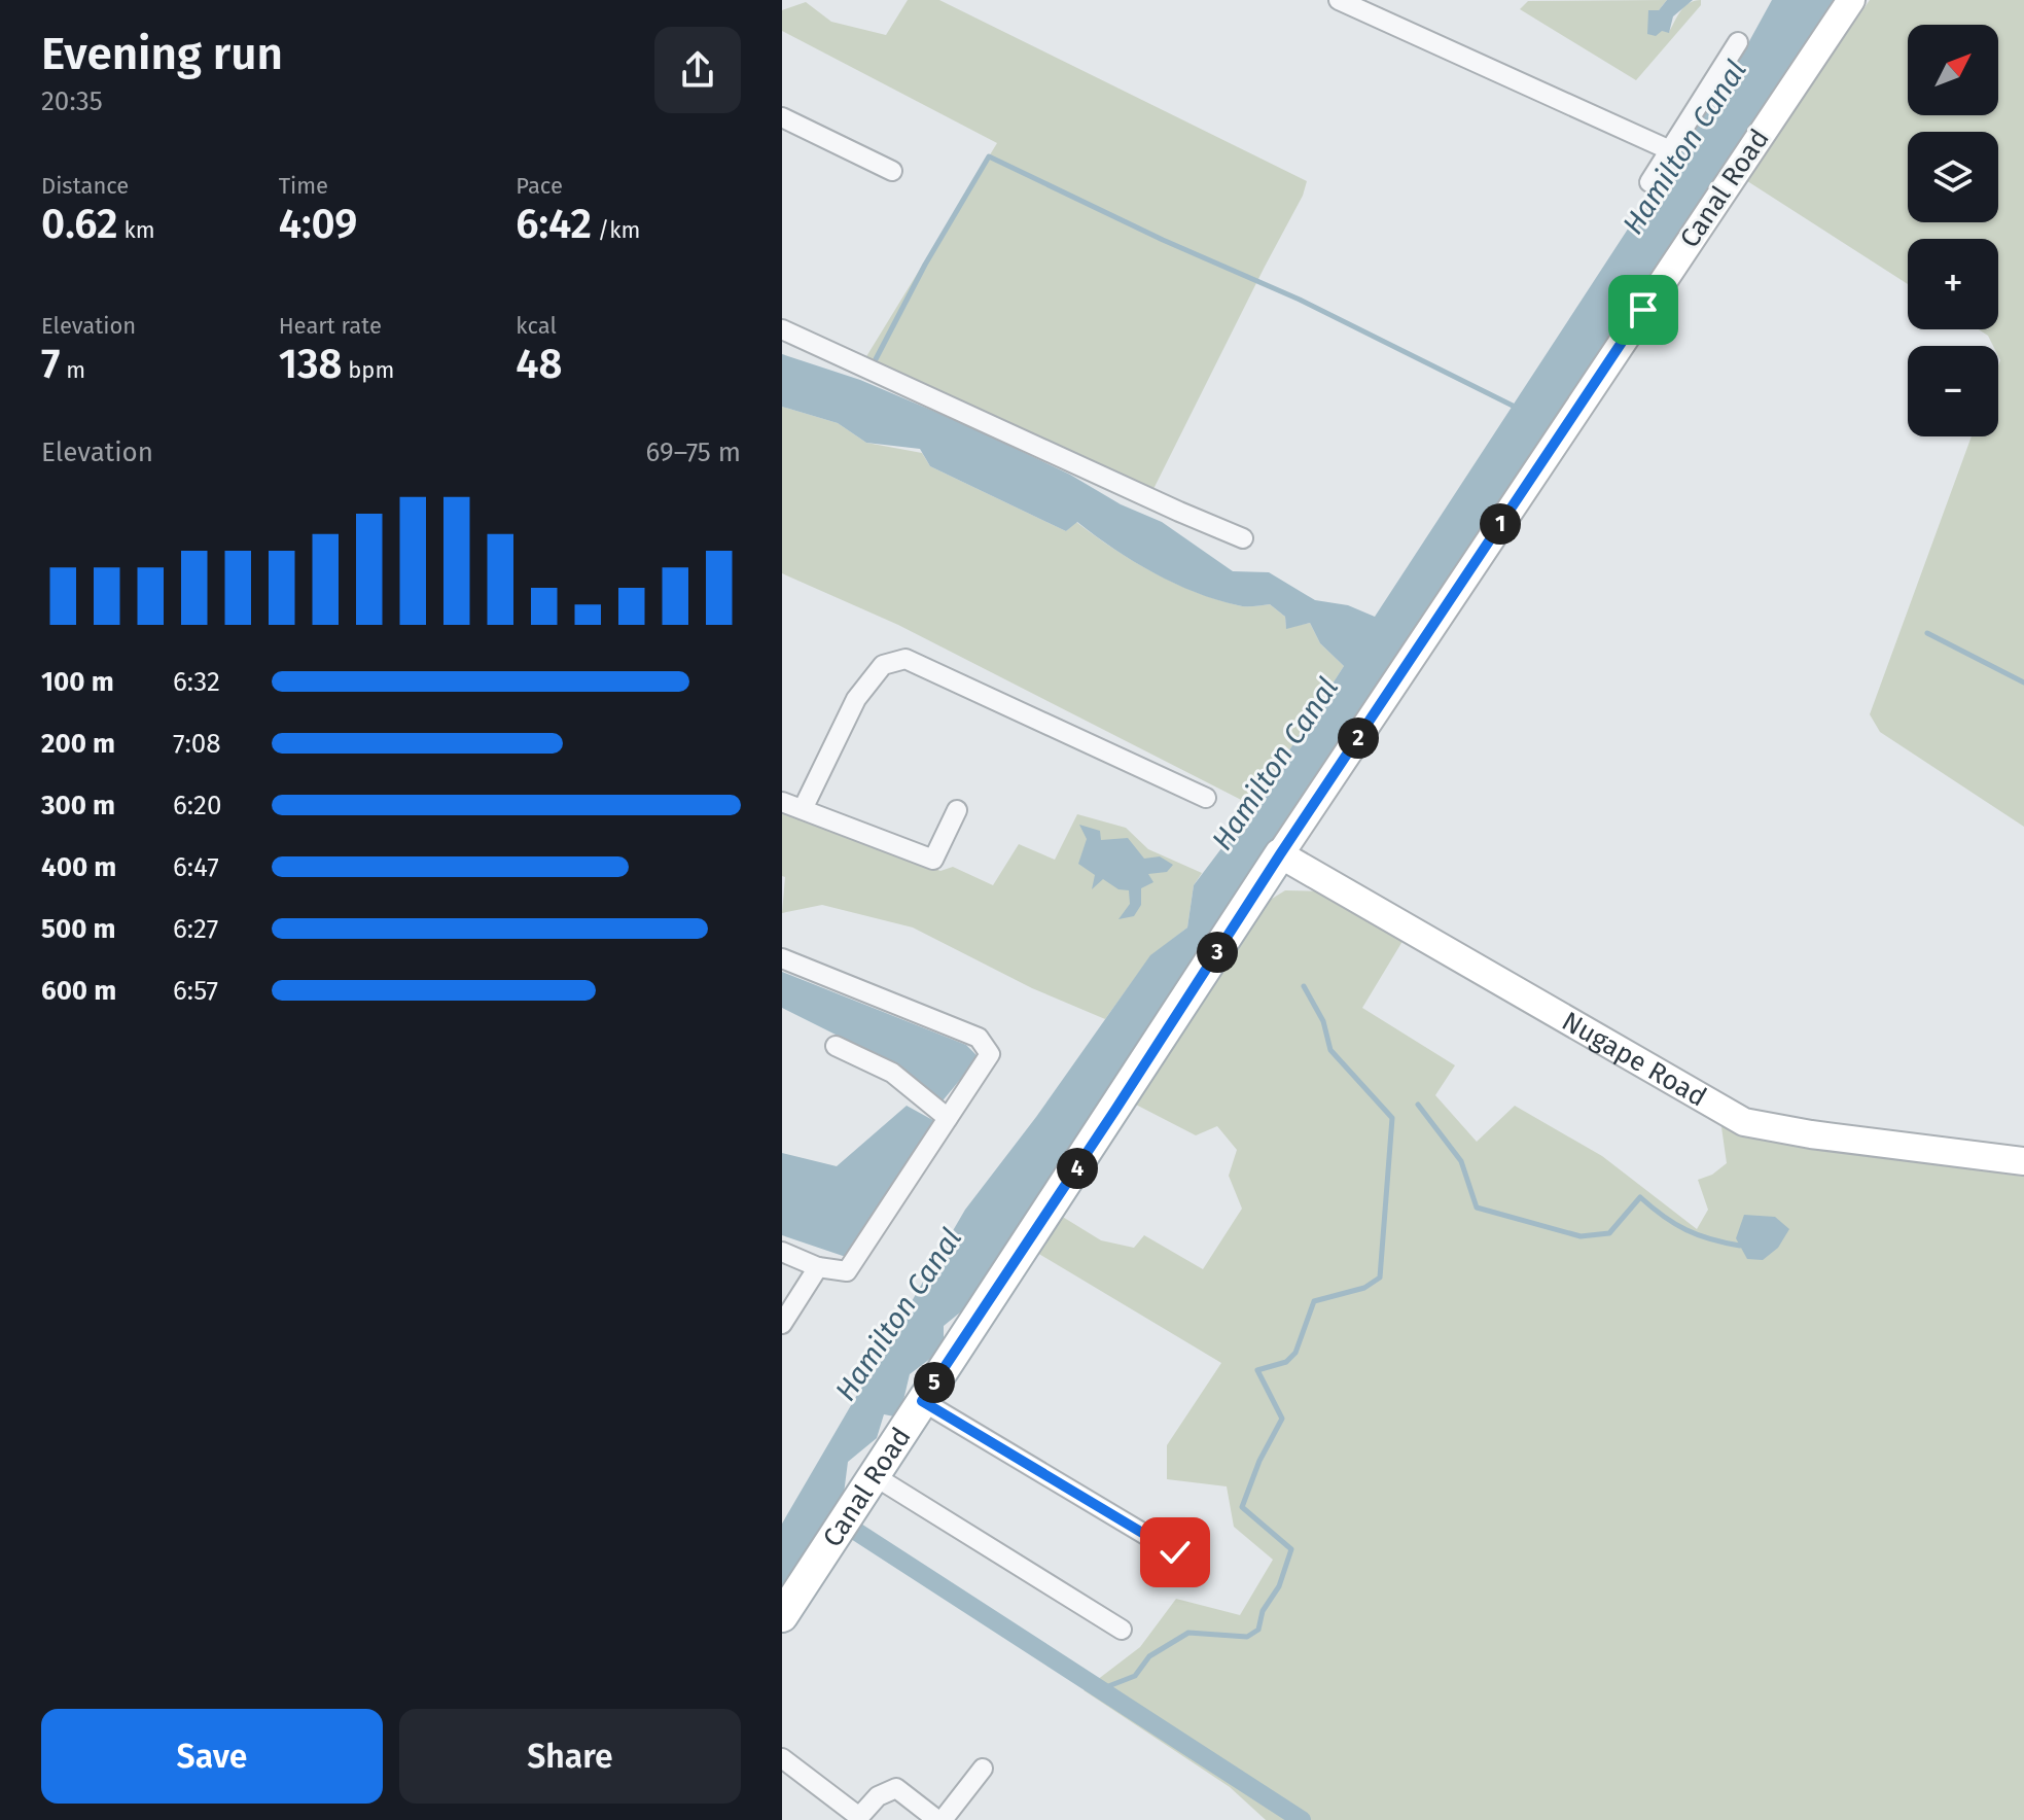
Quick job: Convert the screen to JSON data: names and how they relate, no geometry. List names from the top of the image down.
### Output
{
  "streets": {
    "main road": ["Canal Road", "Nugape Road"]
  },
  "crossings": [
    ["Canal Road", "Nugape Road"]
  ],
  "water": ["Hamilton Canal"],
  "north": "top right",
  "page": {
    "heading": ["Evening run", "20:35"],
    "map_buttons": ["+", "−"],
    "stats": [
      ["Distance", "0.62 km"],
      ["Time", "4:09"],
      ["Pace", "6:42 /km"],
      ["Elevation", "7 m"],
      ["Heart rate", "138 bpm"],
      ["kcal", "48"]
    ],
    "chart": ["Elevation", "69–75 m"],
    "pins": [
      "1",
      "2",
      "3",
      "4",
      "5"
    ],
    "list": [
      {
        "name": "100 m",
        "note": "6:32"
      },
      {
        "name": "200 m",
        "note": "7:08"
      },
      {
        "name": "300 m",
        "note": "6:20"
      },
      {
        "name": "400 m",
        "note": "6:47"
      },
      {
        "name": "500 m",
        "note": "6:27"
      },
      {
        "name": "600 m",
        "note": "6:57"
      }
    ],
    "buttons": ["Save", "Share"]
  }
}
